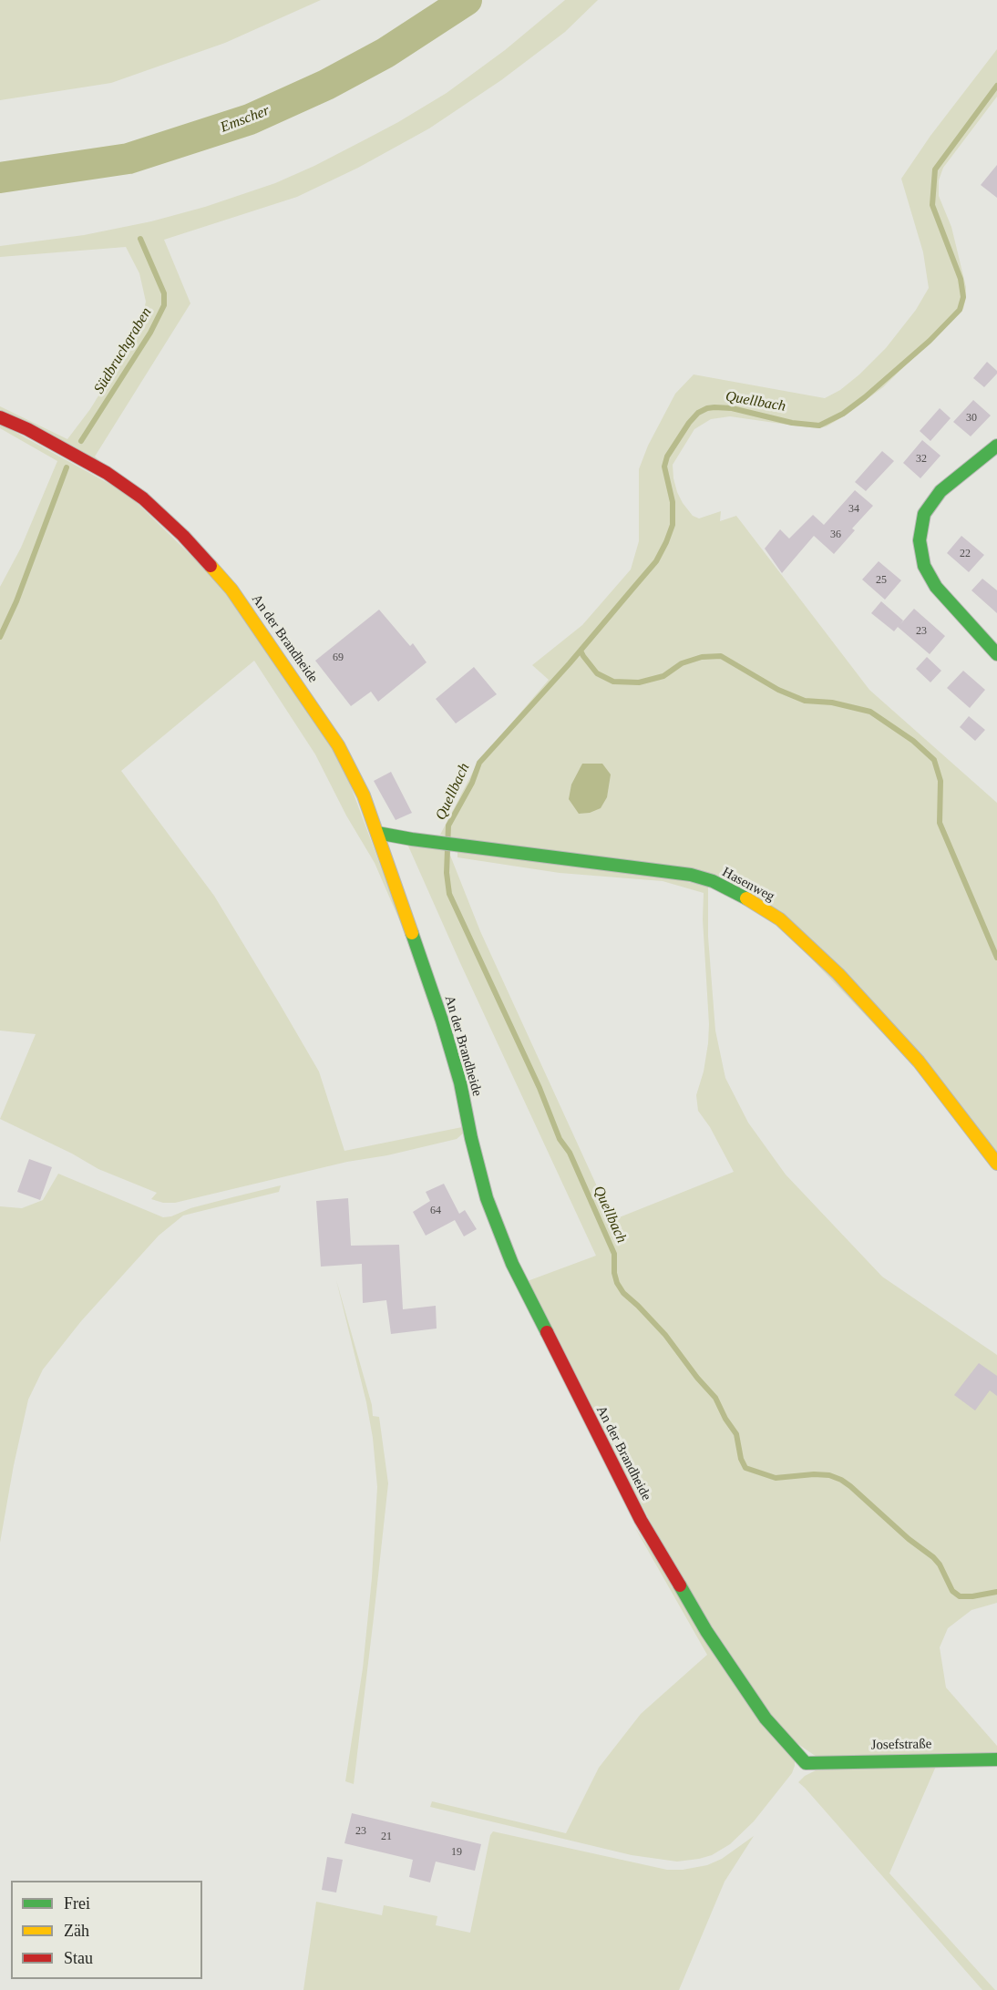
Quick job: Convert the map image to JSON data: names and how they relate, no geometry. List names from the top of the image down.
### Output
{
  "streets": {
    "street": ["An der Brandheide", "Hasenweg", "Josefstraße"]
  },
  "crossings": [
    ["An der Brandheide", "Hasenweg"],
    ["An der Brandheide", "Josefstraße"]
  ],
  "water": ["Emscher", "Südbruchgraben", "Quellbach"],
  "house_numbers": [
    "30",
    "32",
    "34",
    "36",
    "22",
    "25",
    "23",
    "69",
    "64",
    "23",
    "21",
    "19"
  ],
  "legend": ["Frei", "Zäh", "Stau"]
}
